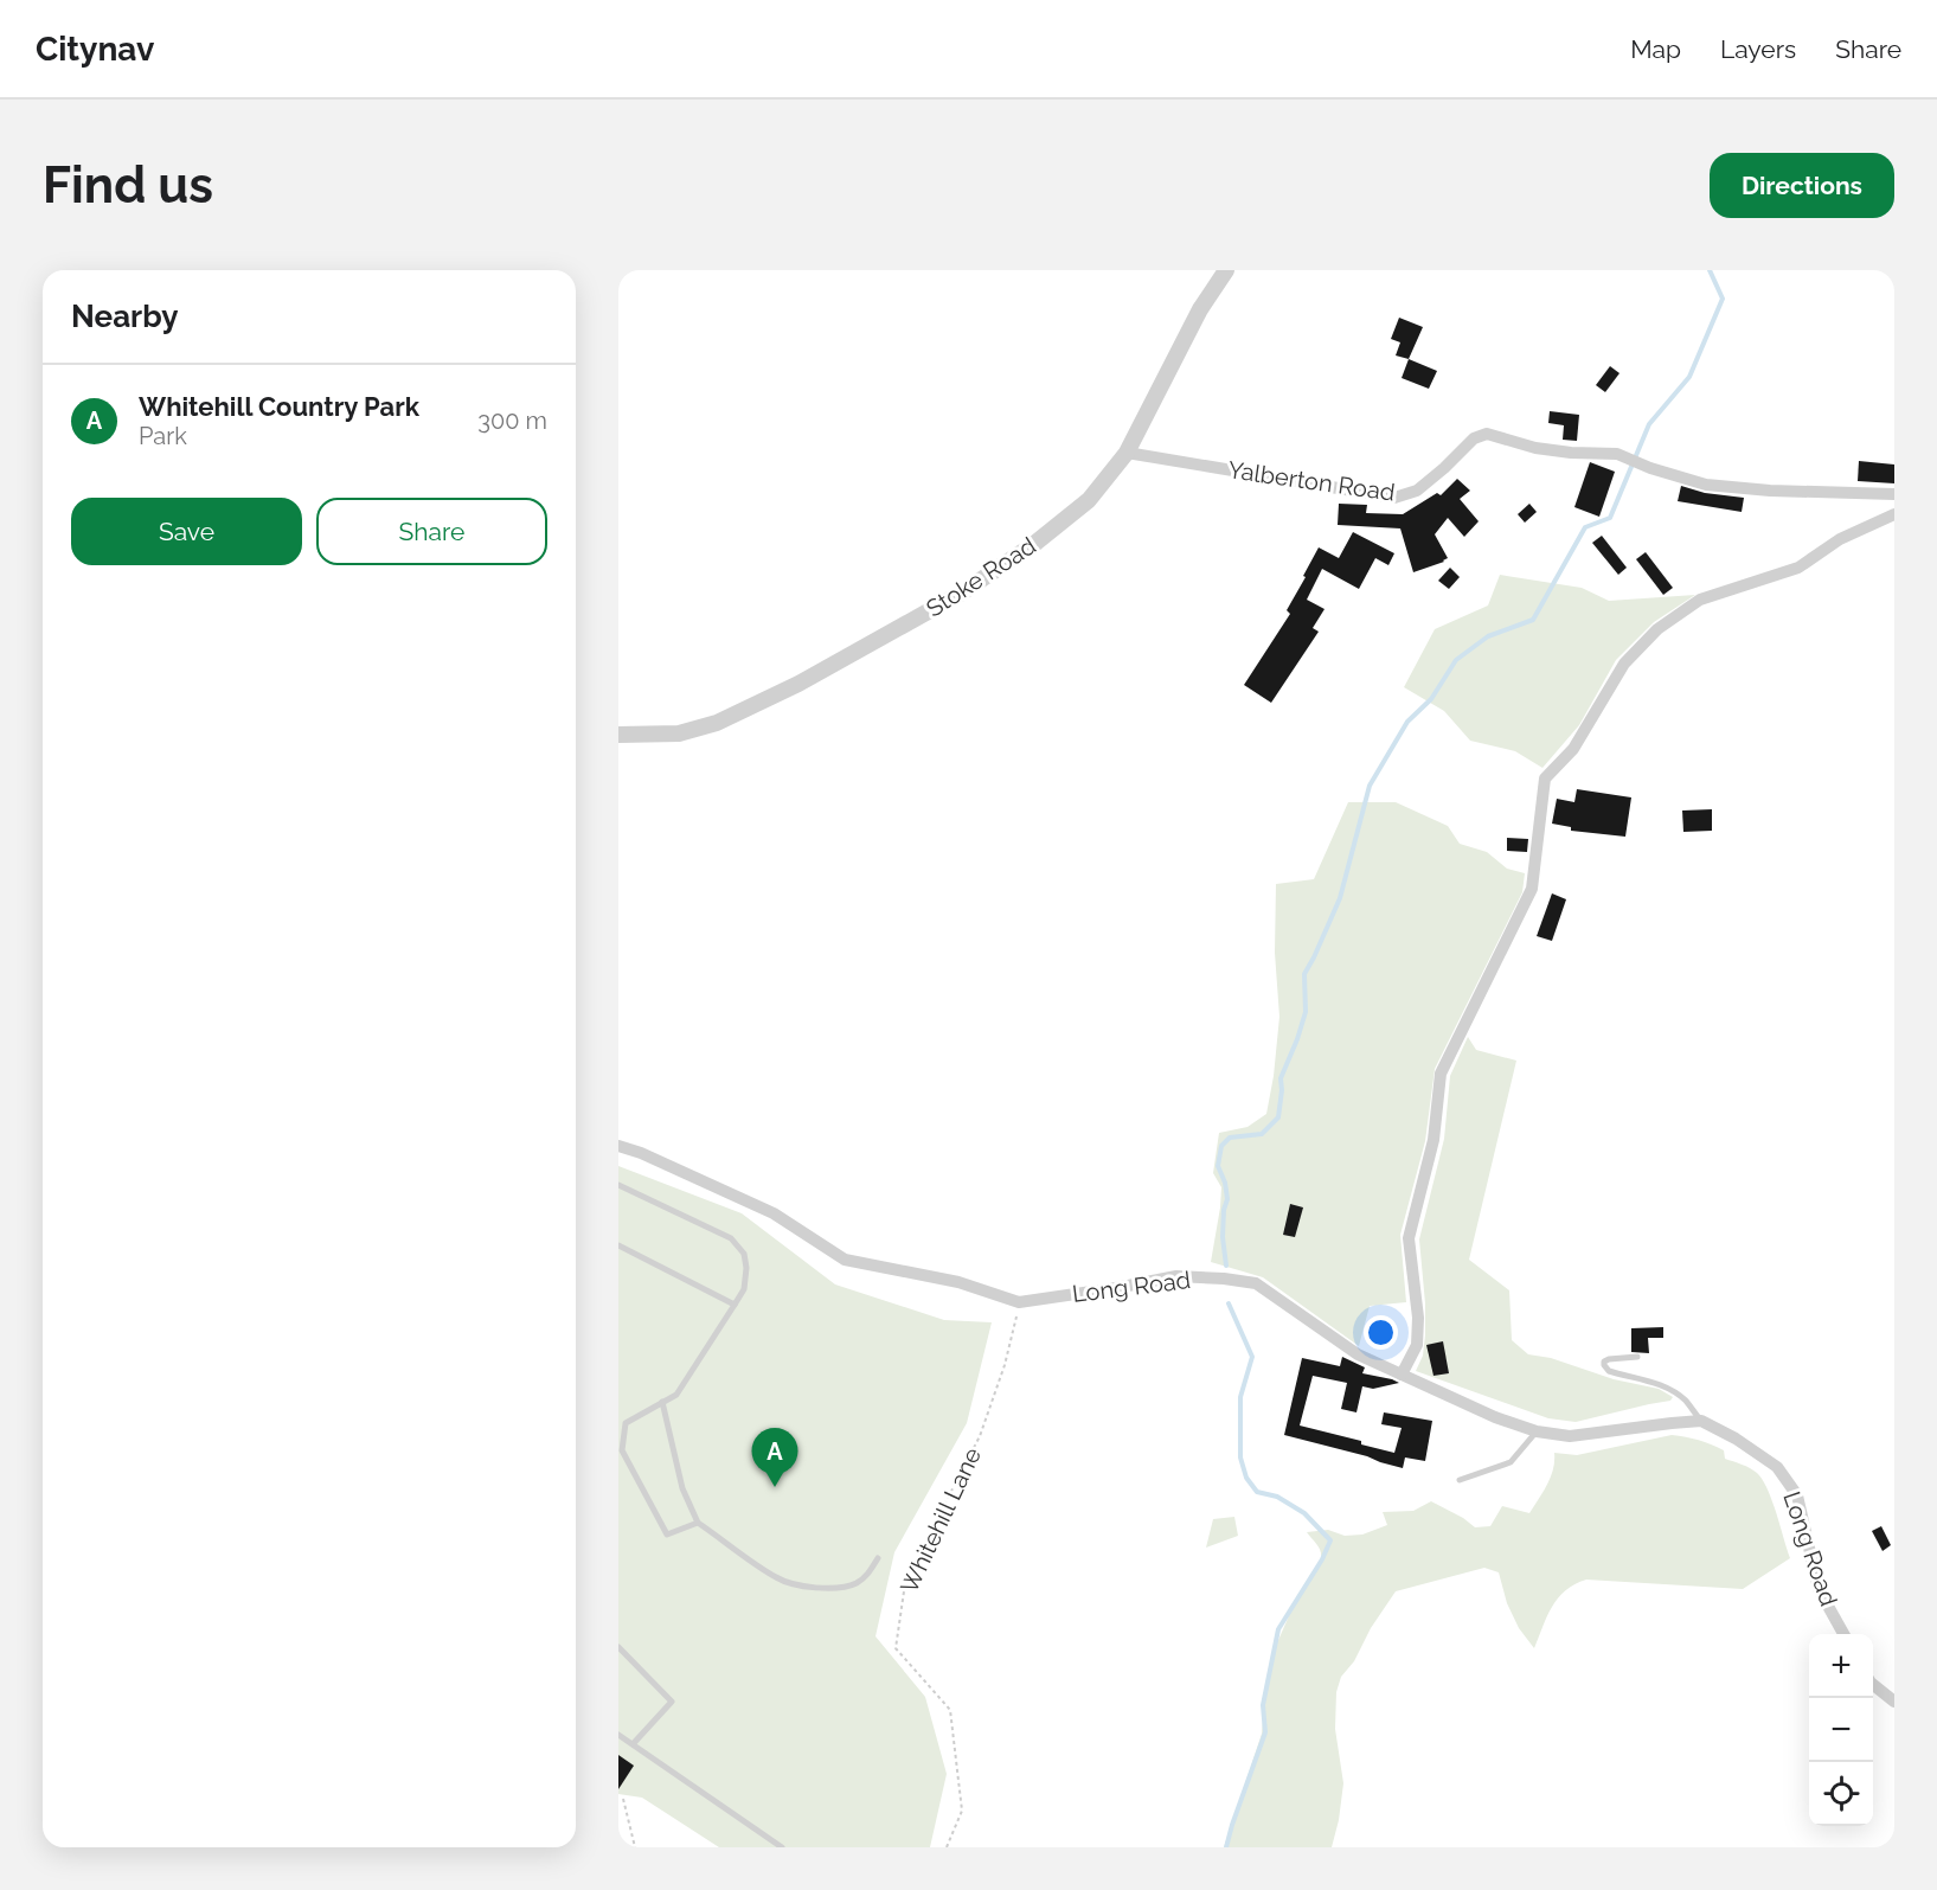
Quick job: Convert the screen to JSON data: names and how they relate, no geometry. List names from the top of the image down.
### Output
{
  "streets": {
    "street": ["Yalberton Road", "Stoke Road", "Long Road"],
    "path": ["Whitehill Lane"]
  },
  "crossings": [
    ["Yalberton Road", "Stoke Road"],
    ["Long Road", "Whitehill Lane"]
  ],
  "page": {
    "header": "Citynav",
    "nav": ["Map", "Layers", "Share"],
    "buttons": [
      "Directions",
      ["Save", "Share"]
    ],
    "title": "Find us",
    "heading": "Nearby",
    "list": [
      {
        "mark": "A",
        "name": "Whitehill Country Park",
        "note": "Park",
        "value": "300 m"
      }
    ],
    "pins": "A",
    "map_buttons": ["+", "−"]
  }
}
